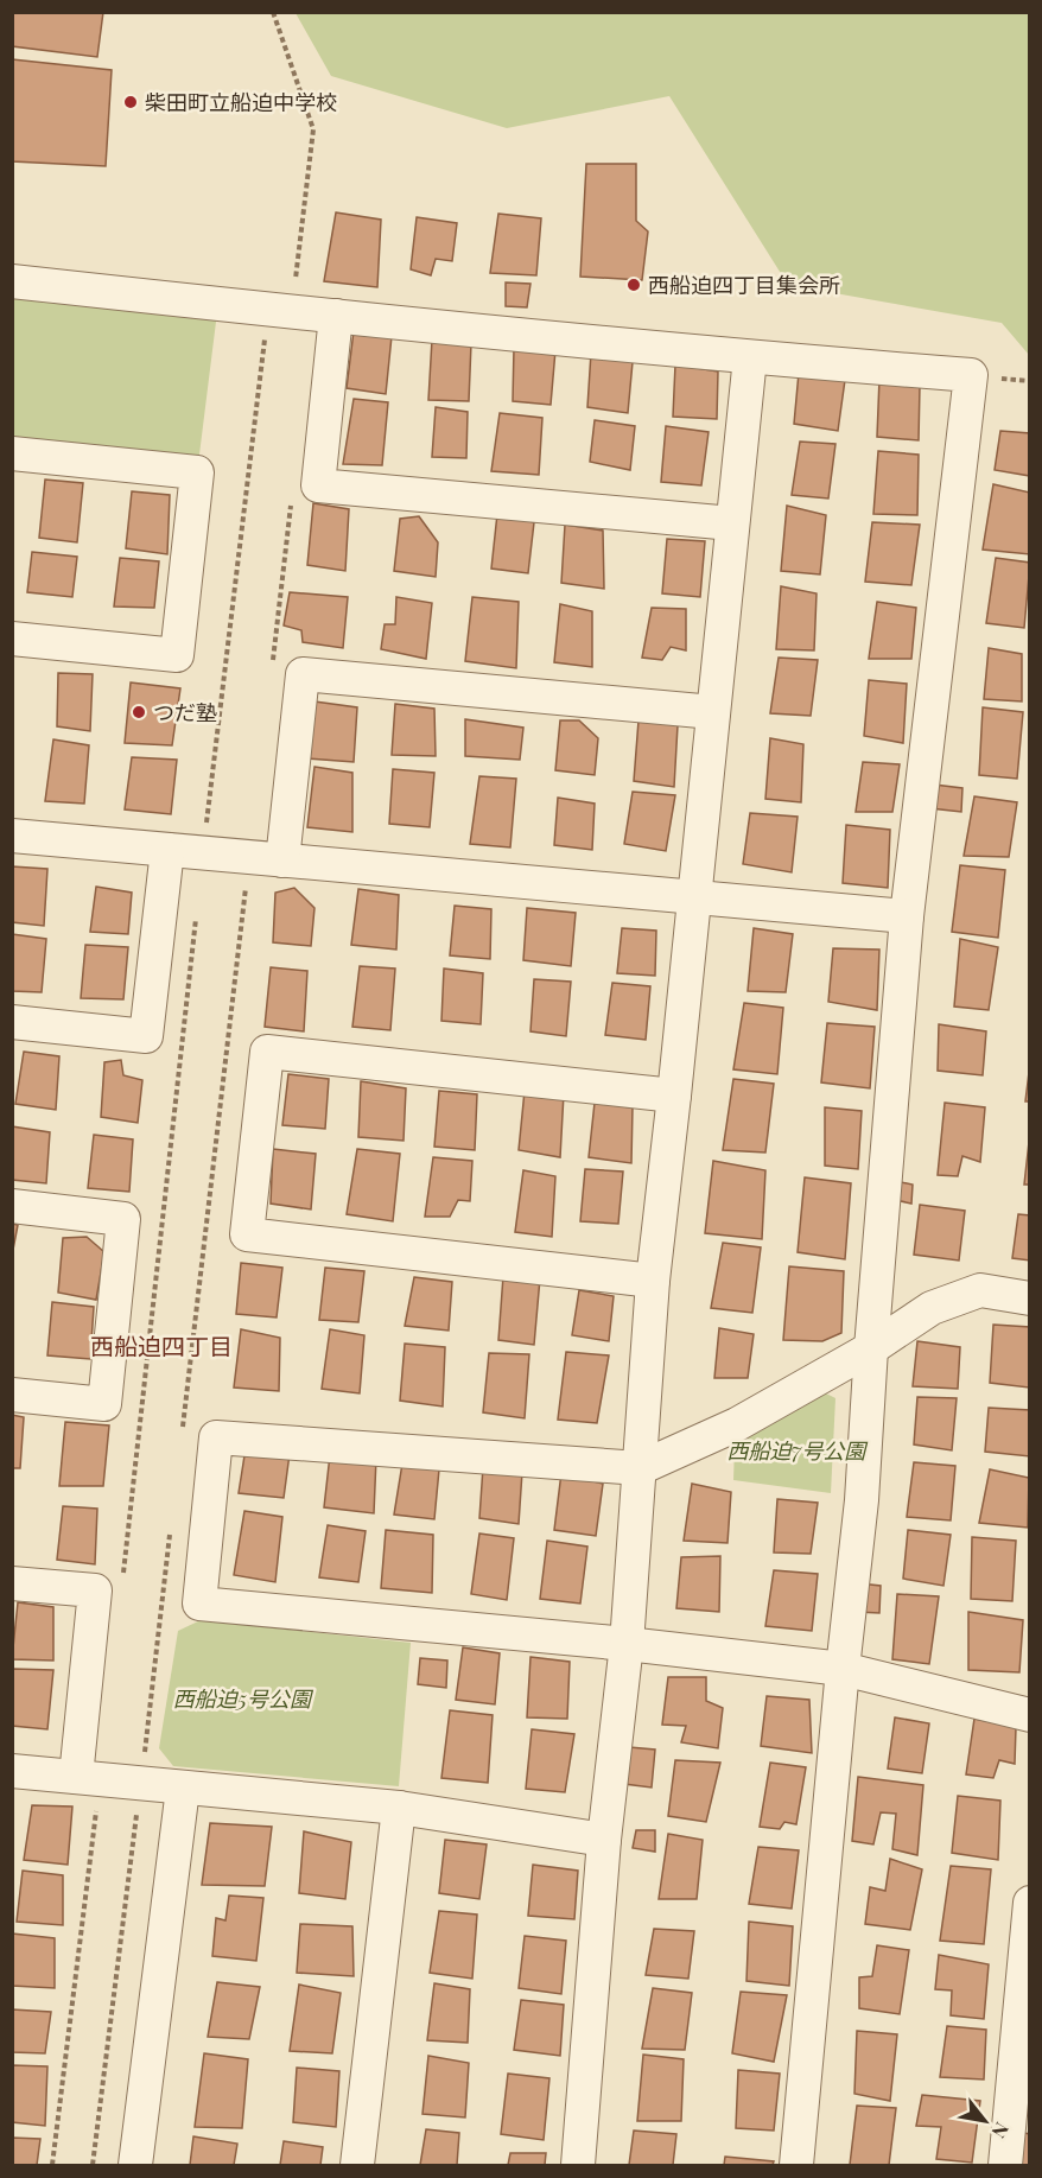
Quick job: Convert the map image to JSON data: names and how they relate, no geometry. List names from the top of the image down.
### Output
{
  "districts": ["西船迫四丁目"],
  "parks": ["西船迫7号公園", "西船迫5号公園"],
  "places": ["柴田町立船迫中学校", "西船迫四丁目集会所", "つだ塾"],
  "north": "bottom right"
}
